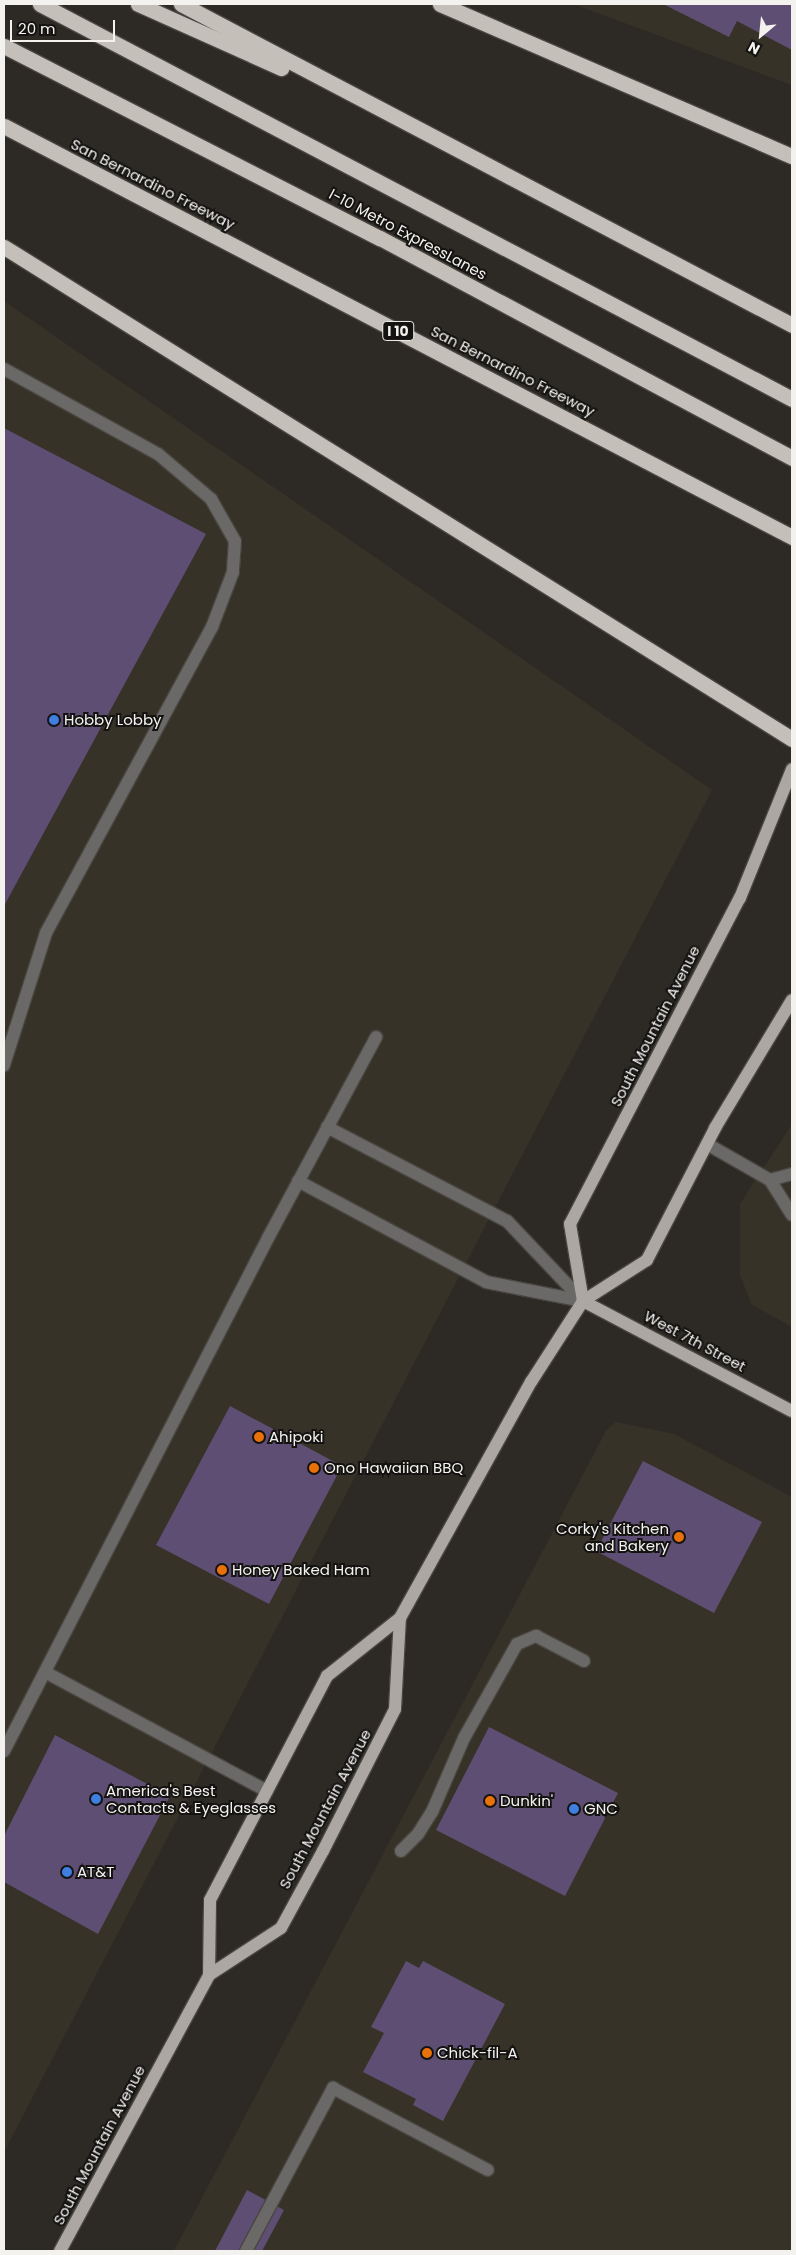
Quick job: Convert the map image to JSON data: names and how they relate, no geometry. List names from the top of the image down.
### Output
{
  "streets": {
    "highway": ["San Bernardino Freeway", "I-10 Metro ExpressLanes", "I 10"],
    "main road": ["South Mountain Avenue", "West 7th Street"]
  },
  "crossings": [
    ["South Mountain Avenue", "West 7th Street"]
  ],
  "places": [
    "Hobby Lobby",
    "Ahipoki",
    "Ono Hawaiian BBQ",
    "Corky's Kitchen and Bakery",
    "Honey Baked Ham",
    "America's Best Contacts & Eyeglasses",
    "Dunkin'",
    "GNC",
    "AT&T",
    "Chick-fil-A"
  ],
  "scale_bar": "20 m",
  "north": "bottom left"
}
